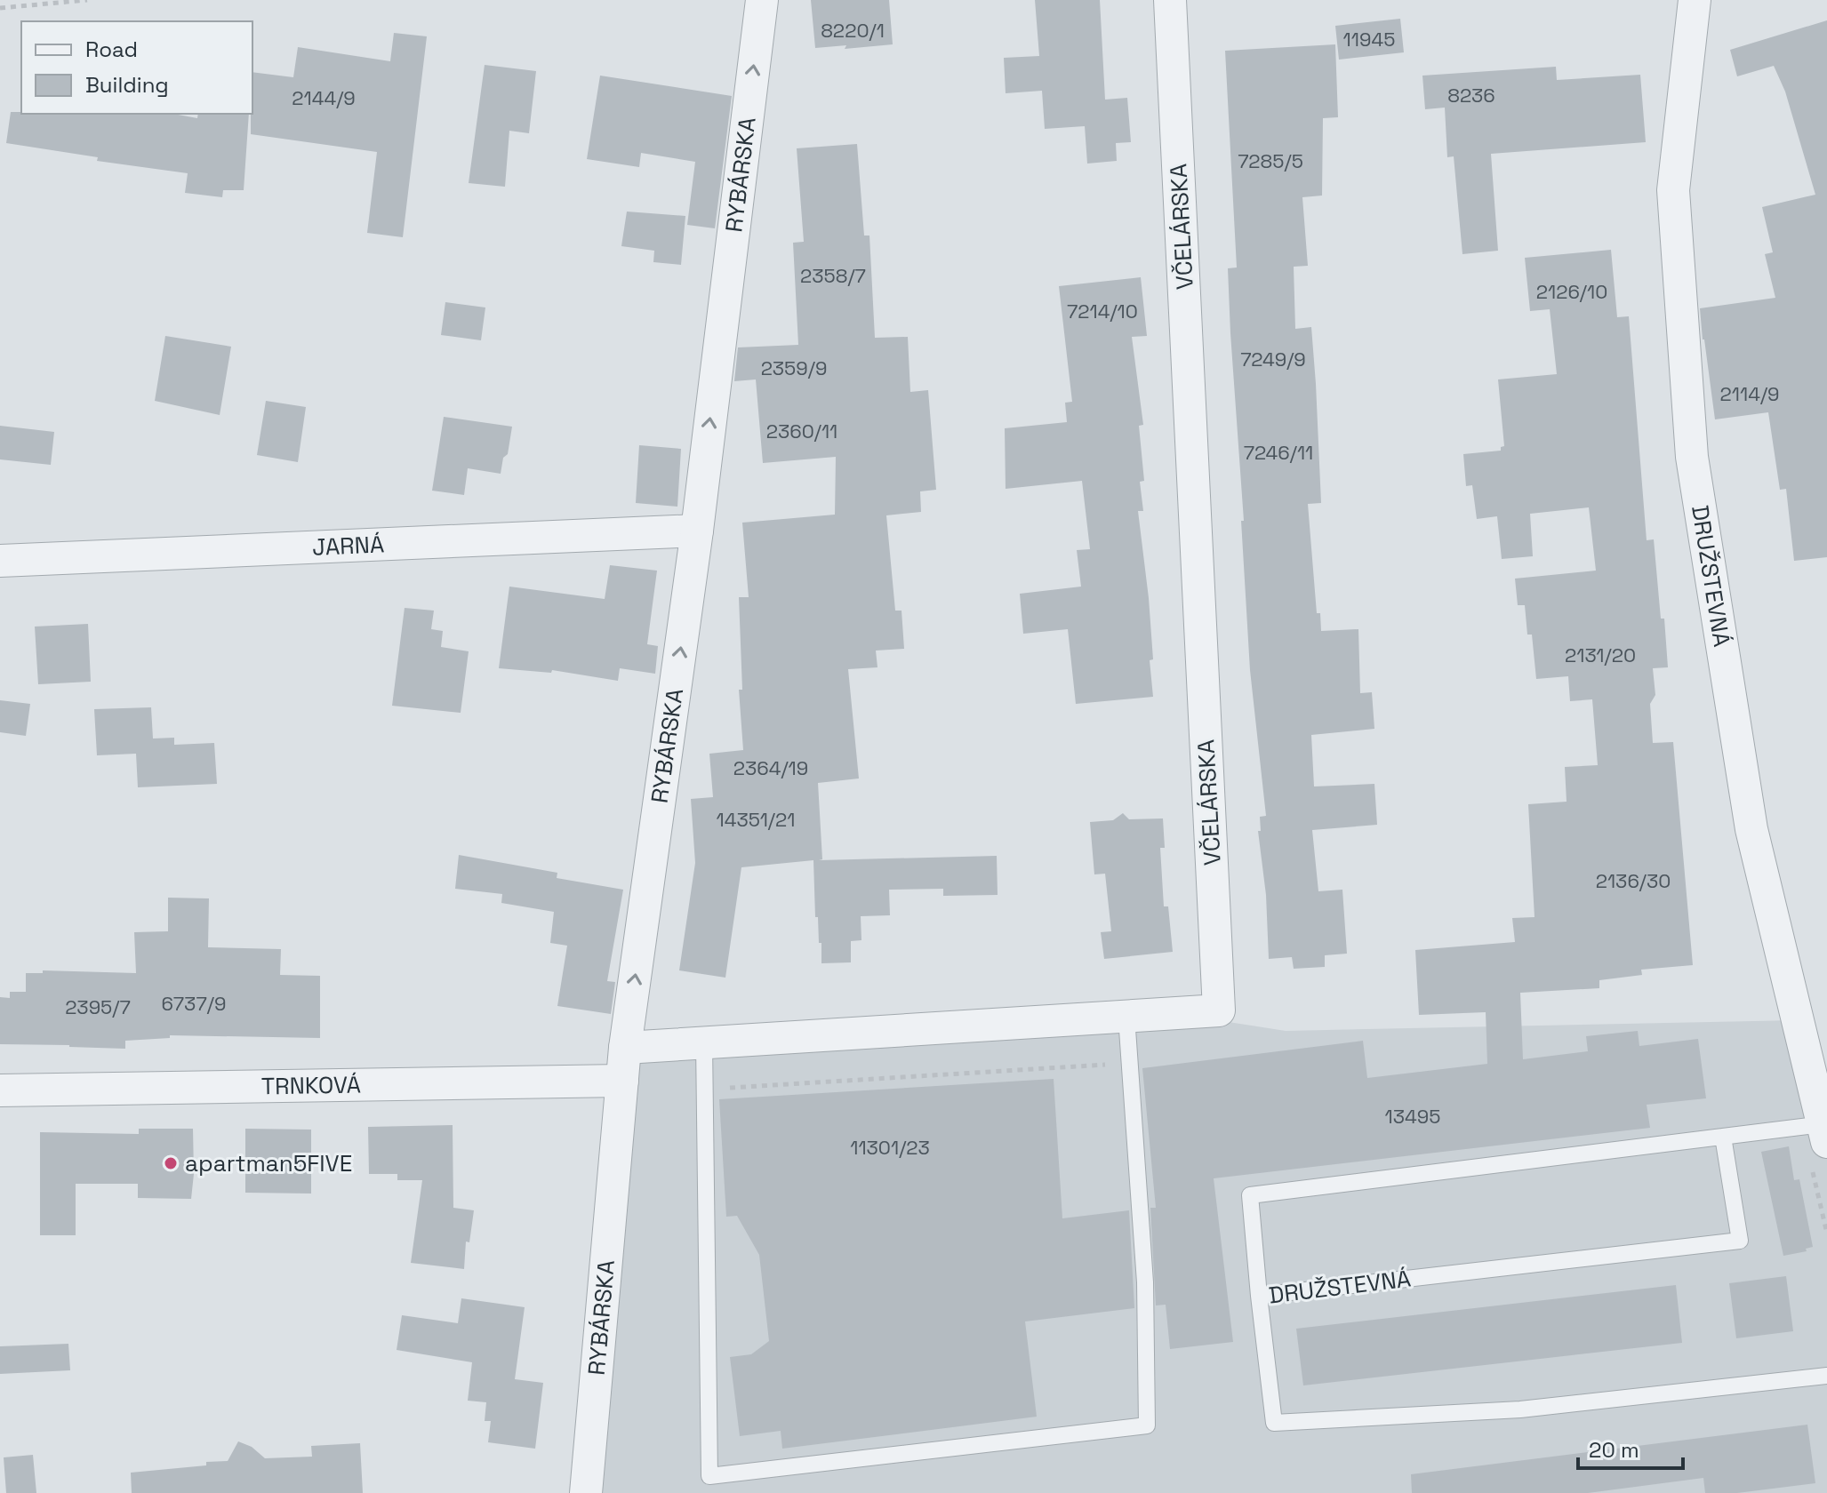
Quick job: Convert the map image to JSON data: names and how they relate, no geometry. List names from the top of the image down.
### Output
{
  "streets": {
    "street": [
      "RYBÁRSKA",
      "VČELÁRSKA",
      "JARNÁ",
      "DRUŽSTEVNÁ",
      "TRNKOVÁ"
    ]
  },
  "crossings": [
    ["RYBÁRSKA", "VČELÁRSKA"],
    ["RYBÁRSKA", "JARNÁ"],
    ["RYBÁRSKA", "TRNKOVÁ"]
  ],
  "one_way": ["RYBÁRSKA"],
  "places": ["apartman5FIVE"],
  "house_numbers": [
    "8220/1",
    "11945",
    "8236",
    "2144/9",
    "7285/5",
    "2358/7",
    "2126/10",
    "7214/10",
    "7249/9",
    "2359/9",
    "2114/9",
    "2360/11",
    "7246/11",
    "2131/20",
    "2364/19",
    "14351/21",
    "2136/30",
    "6737/9",
    "2395/7",
    "13495",
    "11301/23"
  ],
  "legend": ["Road", "Building"],
  "scale_bar": "20 m"
}
